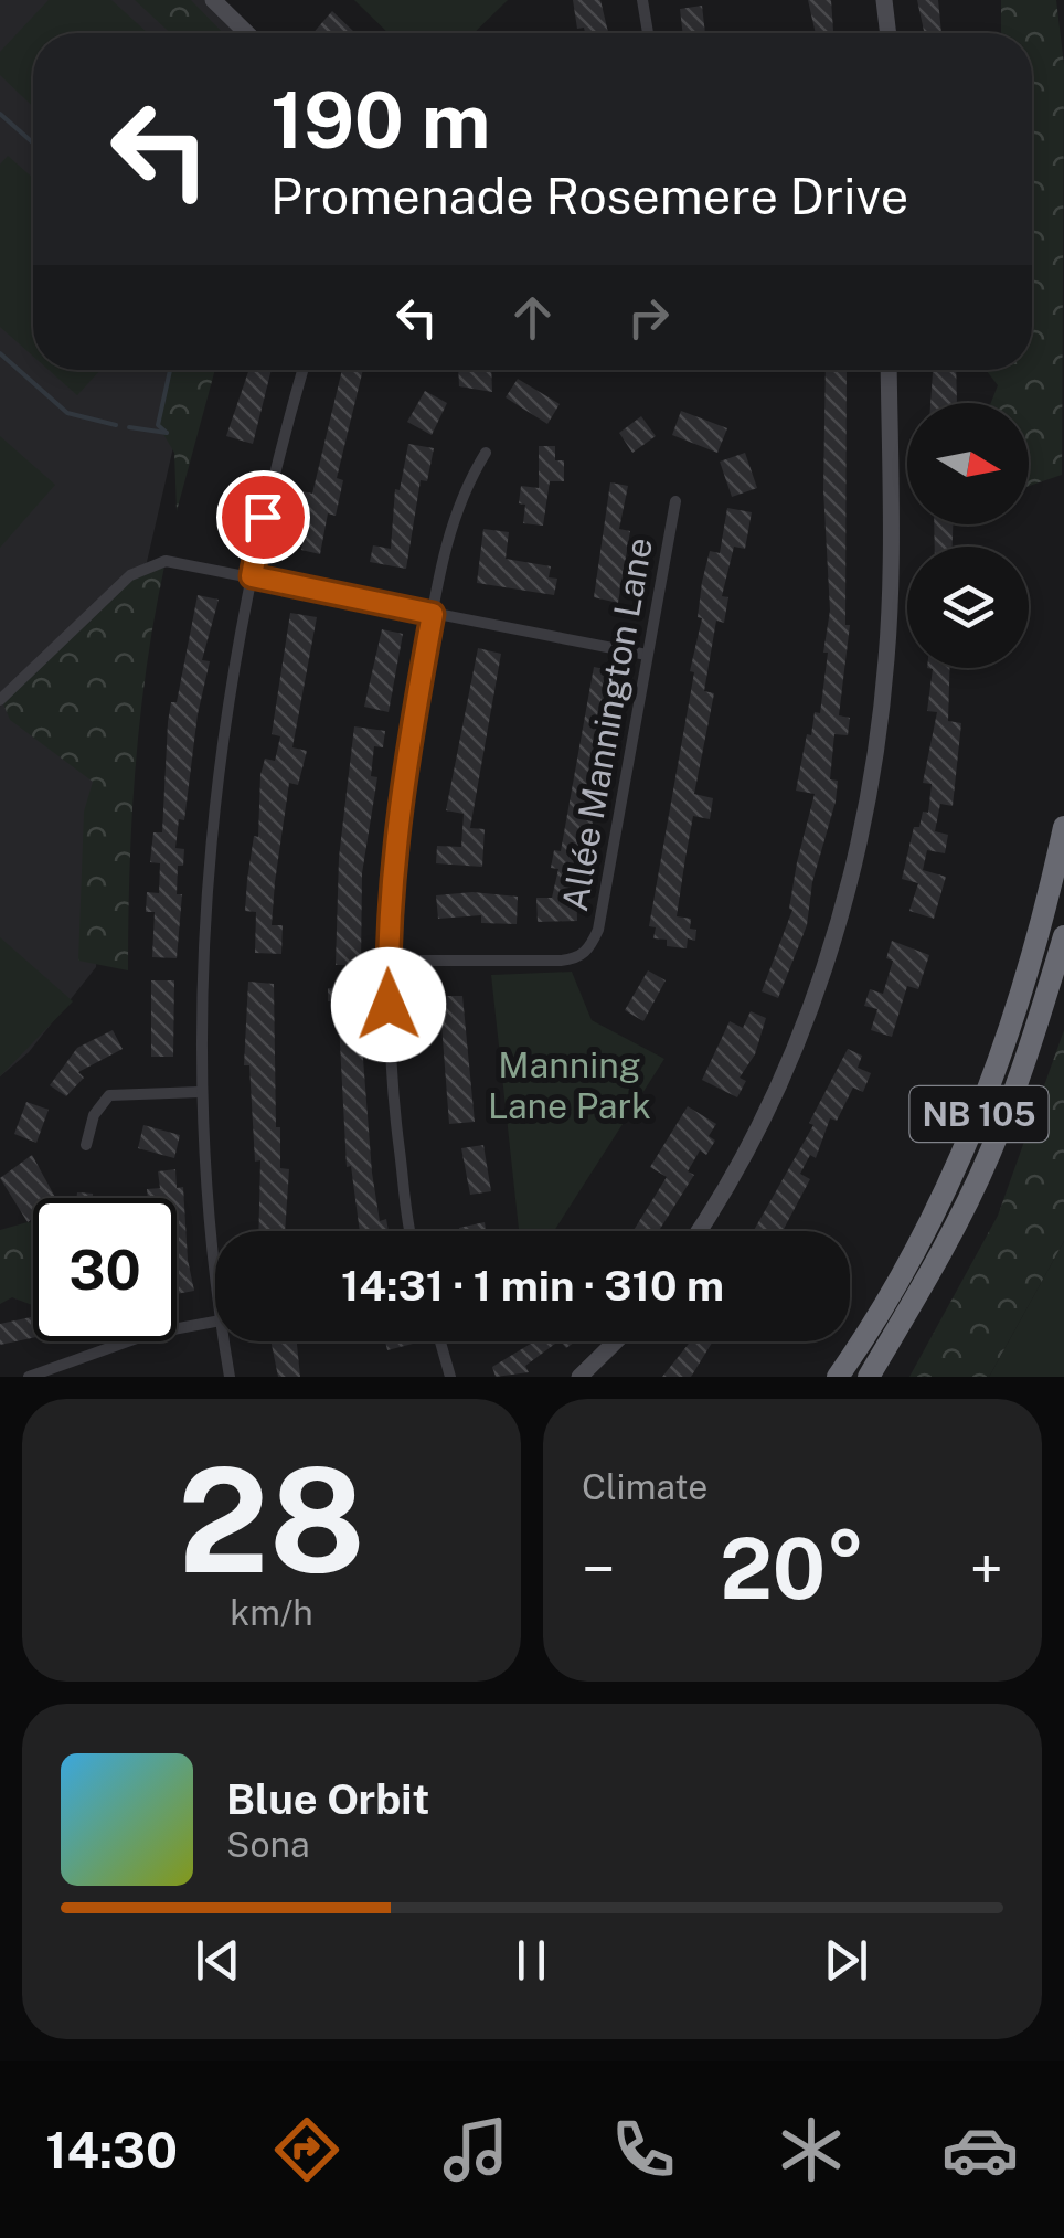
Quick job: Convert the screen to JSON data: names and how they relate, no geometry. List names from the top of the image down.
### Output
{
  "streets": {
    "highway": ["NB 105"],
    "street": ["Allée Mannington Lane"]
  },
  "parks": ["Manning Lane Park"],
  "north": "right",
  "page": {
    "turn": ["190 m", "Promenade Rosemere Drive"],
    "limit": "30",
    "trip": "14:31 · 1 min · 310 m",
    "tile": [
      ["28", "km/h"],
      "Climate"
    ],
    "heat": ["−", "20°", "+"],
    "song": ["Blue Orbit", "Sona"],
    "tabs": "14:30"
  }
}
